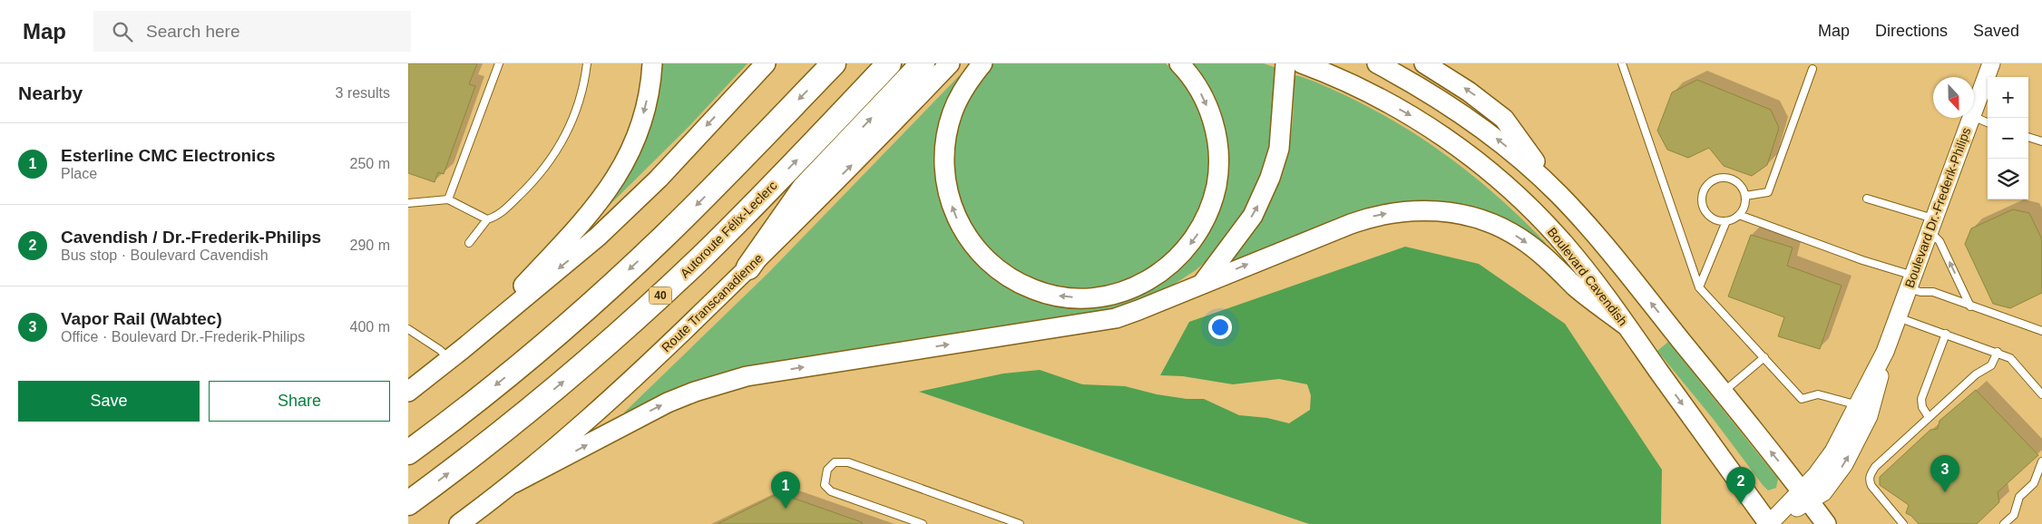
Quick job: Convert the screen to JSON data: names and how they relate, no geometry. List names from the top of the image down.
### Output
{
  "streets": {
    "highway": ["Autoroute Félix-Leclerc", "40"],
    "main road": ["Boulevard Cavendish", "Route Transcanadienne"],
    "street": ["Boulevard Dr.-Frederik-Philips"]
  },
  "crossings": [
    ["Boulevard Dr.-Frederik-Philips", "Boulevard Cavendish"]
  ],
  "north": "bottom",
  "page": {
    "header": "Map",
    "search": "Search here",
    "nav": ["Map", "Directions", "Saved"],
    "heading": ["Nearby", "3 results"],
    "map_buttons": ["+", "−"],
    "list": [
      {
        "mark": "1",
        "name": "Esterline CMC Electronics",
        "note": "Place",
        "value": "250 m"
      },
      {
        "mark": "2",
        "name": "Cavendish / Dr.-Frederik-Philips",
        "note": "Bus stop · Boulevard Cavendish",
        "value": "290 m"
      },
      {
        "mark": "3",
        "name": "Vapor Rail (Wabtec)",
        "note": "Office · Boulevard Dr.-Frederik-Philips",
        "value": "400 m"
      }
    ],
    "buttons": ["Save", "Share"],
    "pins": ["3", "2", "1"]
  }
}
